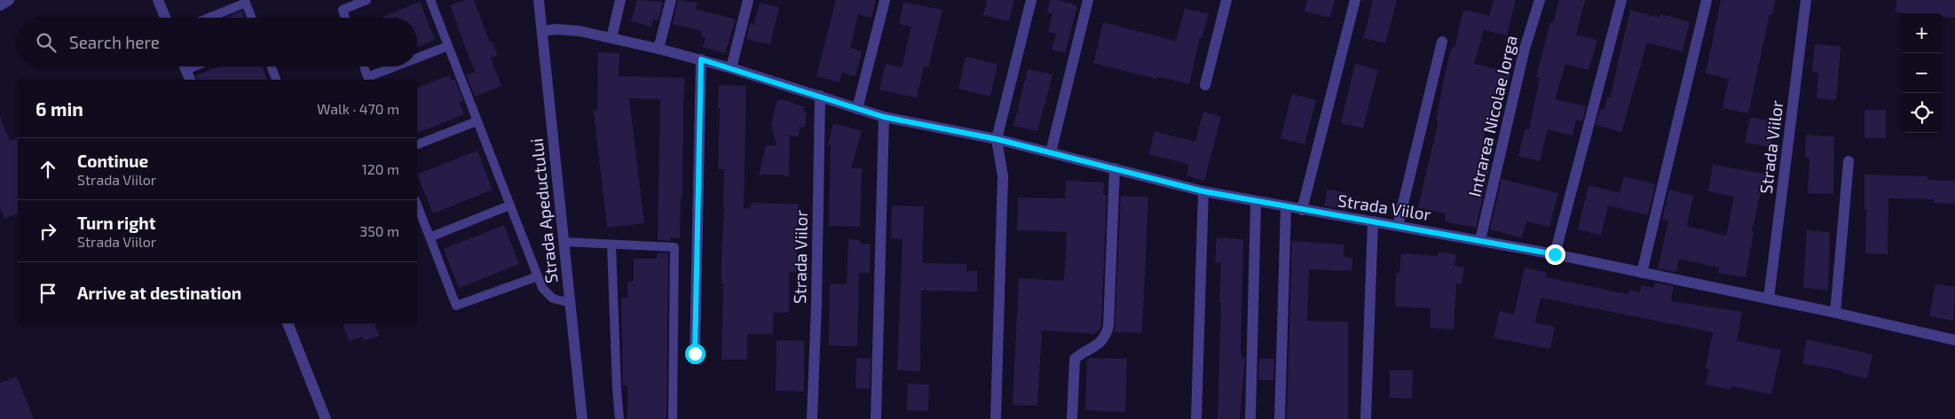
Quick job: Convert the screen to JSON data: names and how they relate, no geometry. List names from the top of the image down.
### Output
{
  "streets": {
    "street": ["Intrarea Nicolae Iorga", "Strada Viilor", "Strada Apeductului"]
  },
  "crossings": [
    ["Intrarea Nicolae Iorga", "Strada Viilor"],
    ["Strada Viilor", "Strada Apeductului"]
  ],
  "page": {
    "map_buttons": ["+", "−"],
    "search": "Search here",
    "heading": ["6 min", "Walk · 470 m"],
    "list": [
      ["Continue", "Strada Viilor", "120 m"],
      ["Turn right", "Strada Viilor", "350 m"],
      "Arrive at destination"
    ]
  }
}
